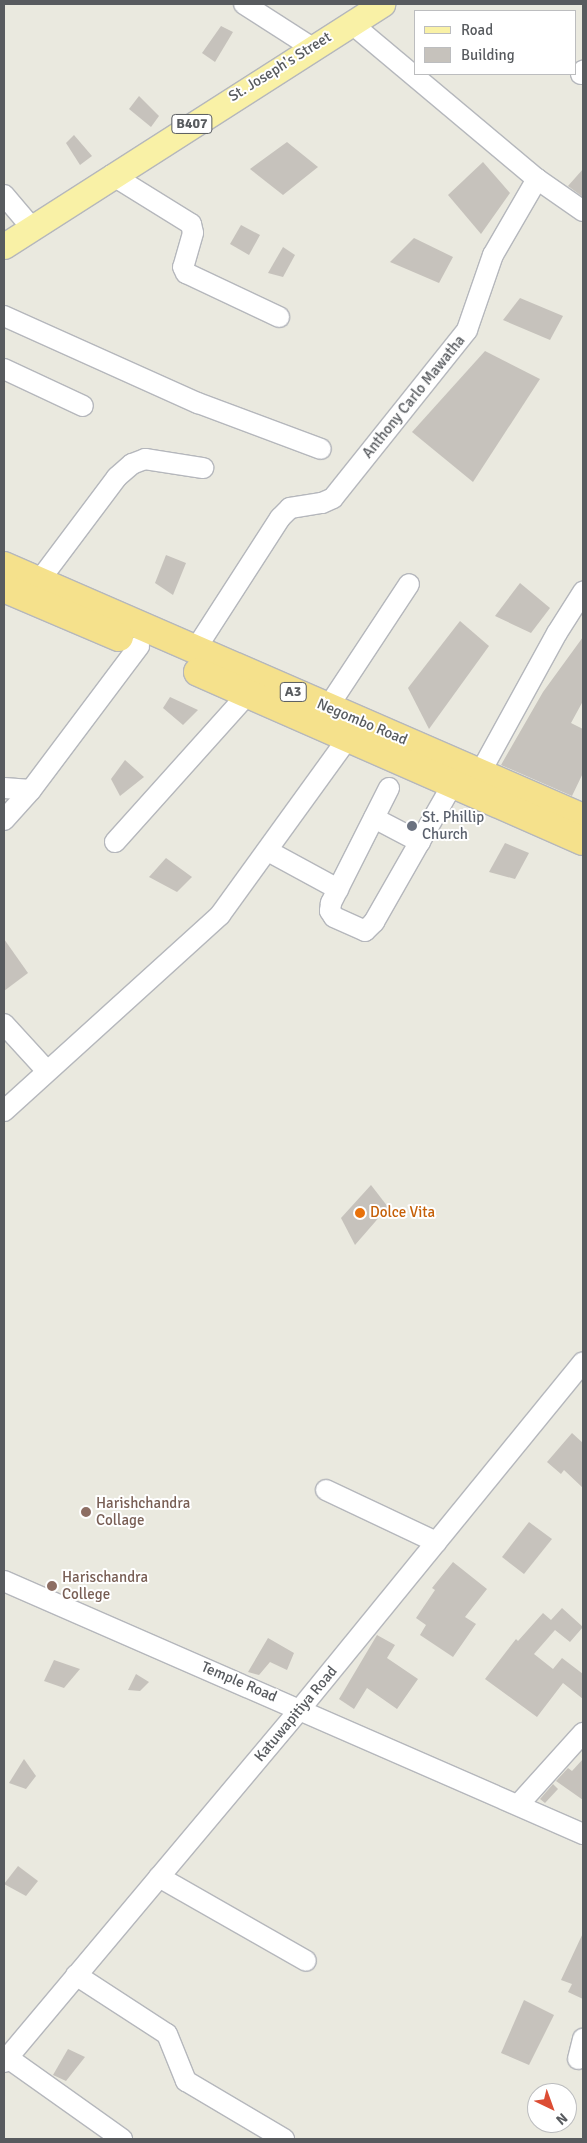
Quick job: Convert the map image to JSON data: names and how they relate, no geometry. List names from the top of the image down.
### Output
{
  "streets": {
    "highway": ["A3", "Negombo Road"],
    "main road": ["St. Joseph's Street", "B407"],
    "street": ["Anthony Carlo Mawatha", "Temple Road", "Katuwapitiya Road"]
  },
  "crossings": [
    ["Anthony Carlo Mawatha", "Negombo Road"],
    ["Temple Road", "Katuwapitiya Road"]
  ],
  "places": [
    "St. Phillip Church",
    "Dolce Vita",
    "Harishchandra Collage",
    "Harischandra College"
  ],
  "legend": ["Road", "Building"],
  "north": "bottom right"
}
